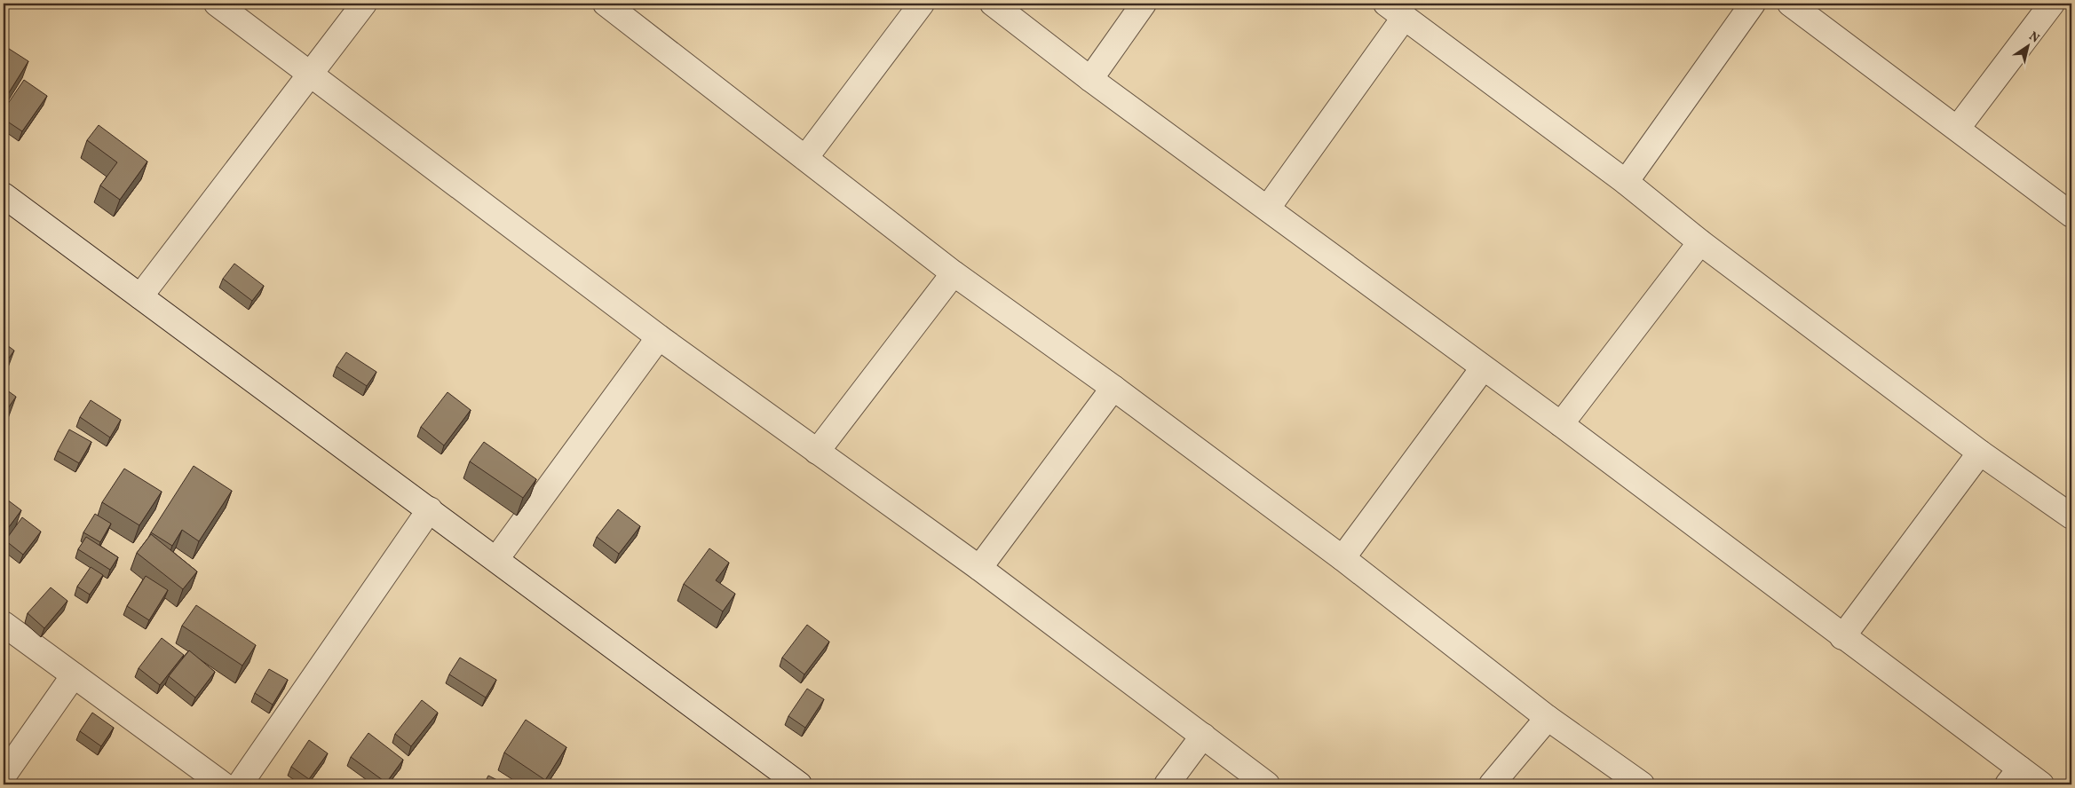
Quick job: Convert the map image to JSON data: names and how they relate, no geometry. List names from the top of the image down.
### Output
{
  "north": "top right"
}
